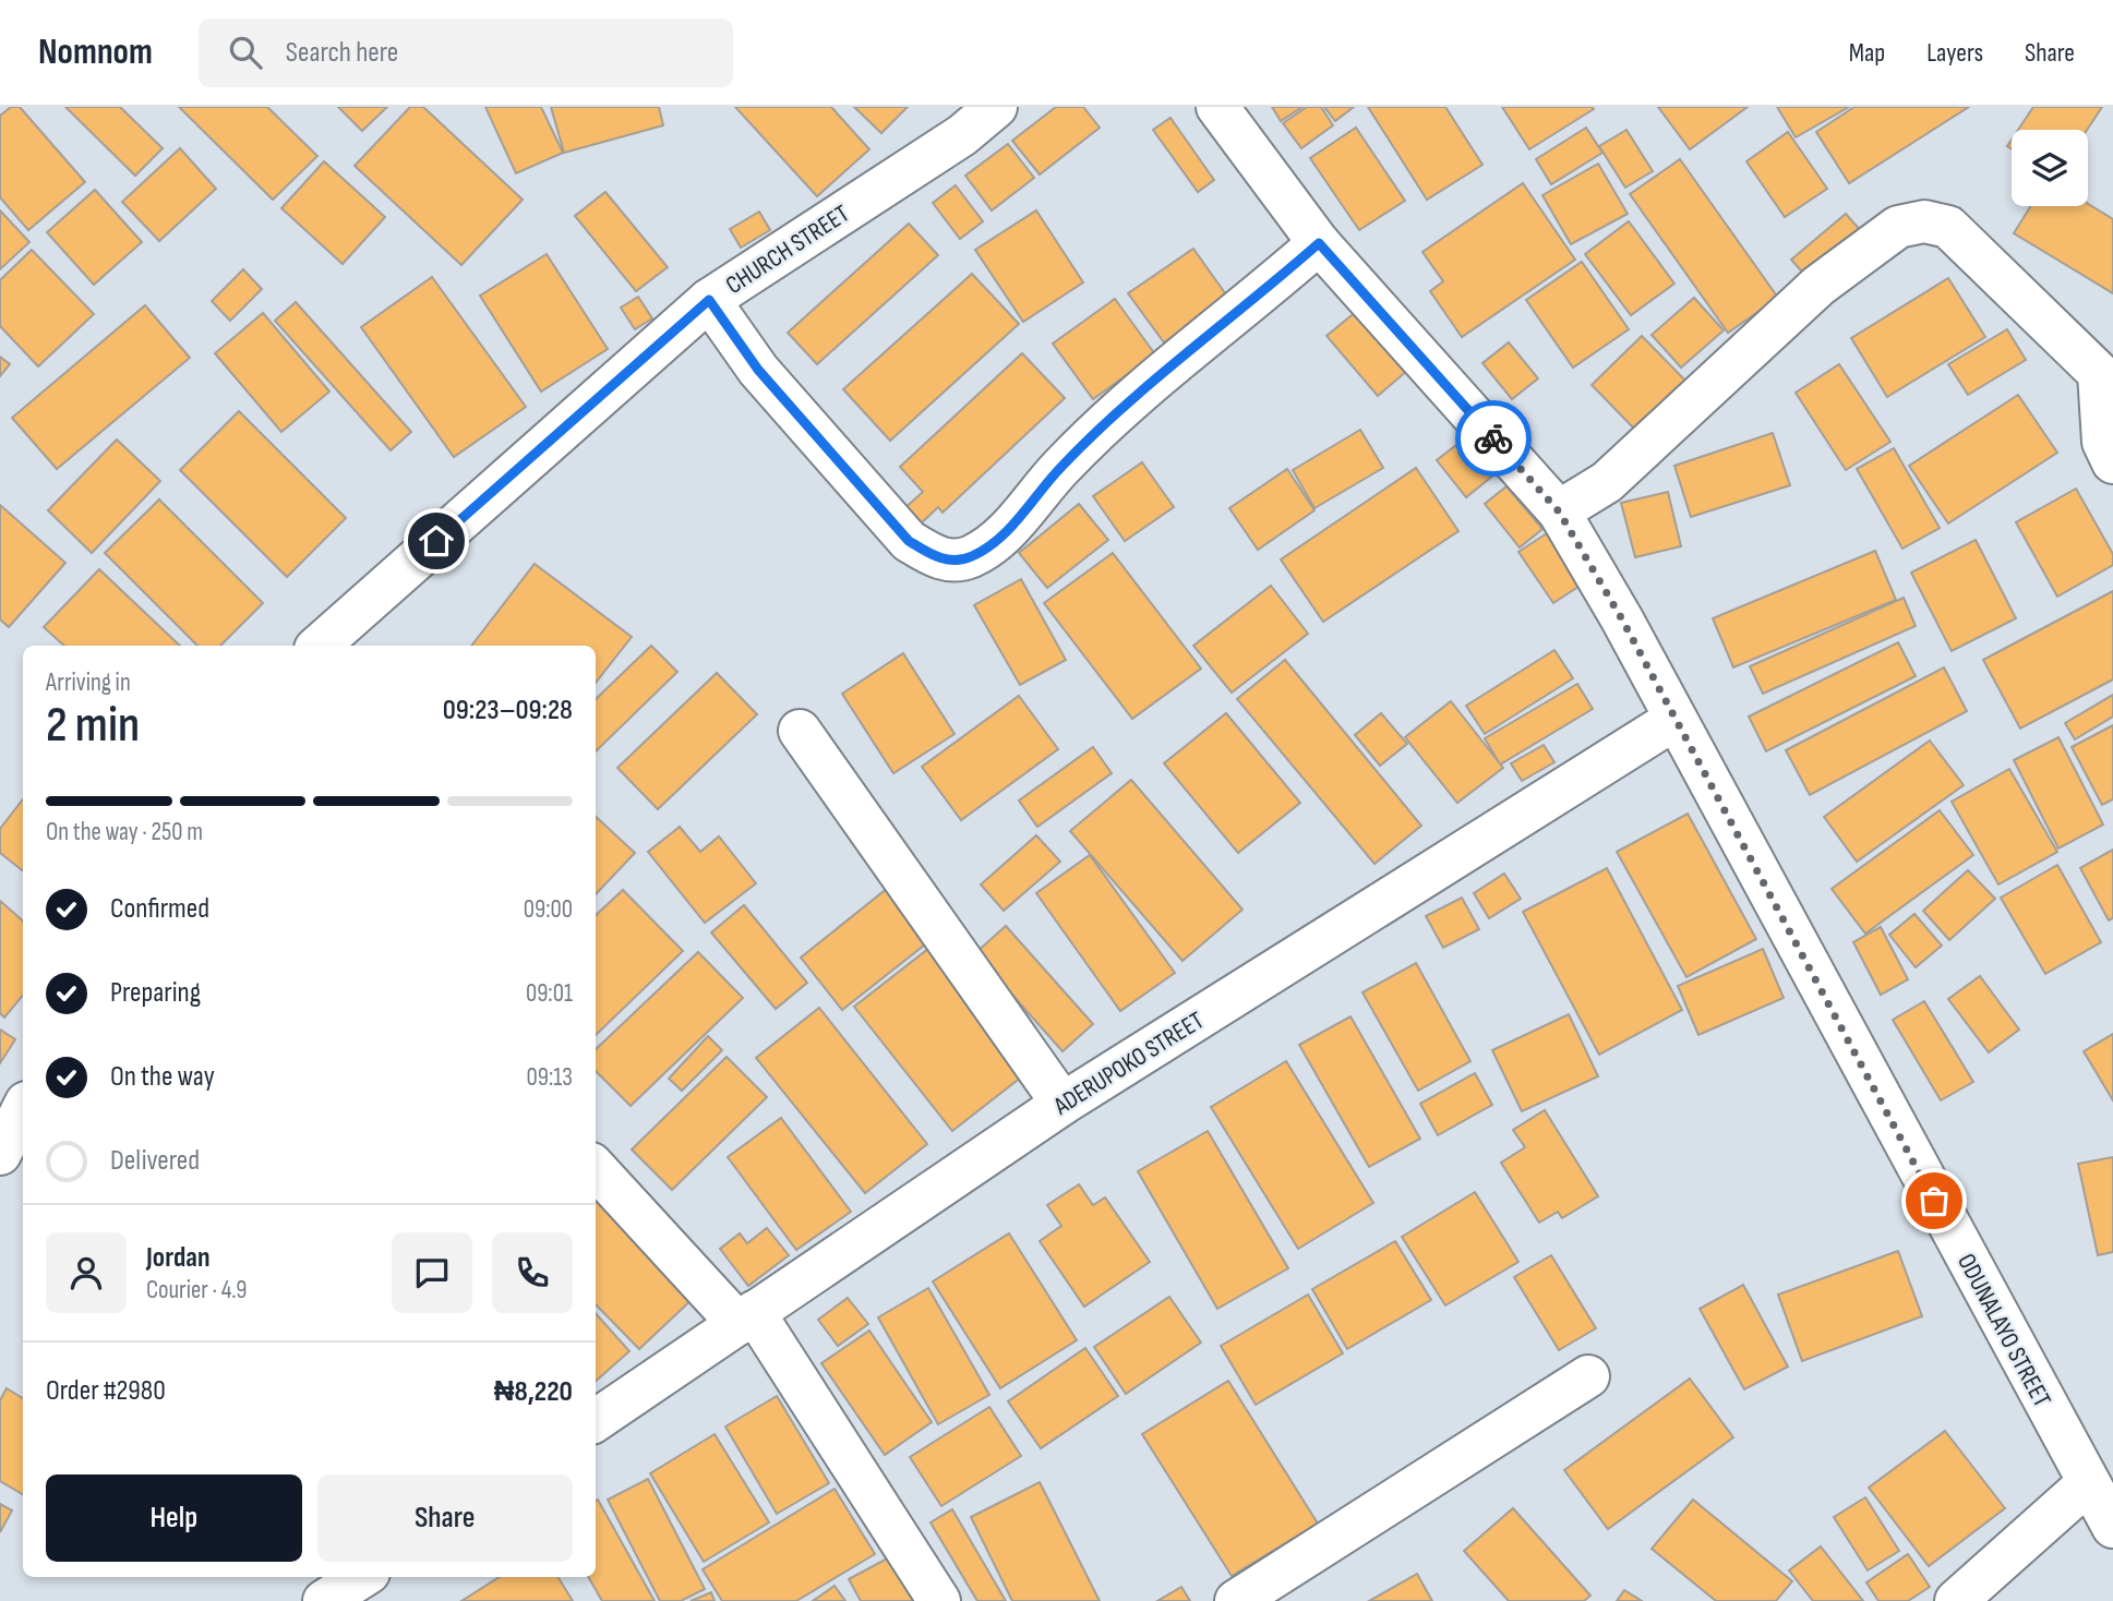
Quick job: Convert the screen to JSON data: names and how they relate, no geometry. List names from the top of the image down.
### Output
{
  "streets": {
    "street": ["CHURCH STREET", "ADERUPOKO STREET", "ODUNALAYO STREET"]
  },
  "crossings": [
    ["ADERUPOKO STREET", "ODUNALAYO STREET"]
  ],
  "page": {
    "header": "Nomnom",
    "search": "Search here",
    "nav": ["Map", "Layers", "Share"],
    "heading": ["2 min", "Arriving in", "09:23–09:28"],
    "panel": [
      "Jordan",
      "Courier · 4.9",
      "Order #2980",
      "₦8,220"
    ],
    "bar": "On the way · 250 m",
    "list": [
      ["Confirmed", "09:00"],
      ["Preparing", "09:01"],
      ["On the way", "09:13"],
      "Delivered"
    ],
    "buttons": ["Help", "Share"]
  }
}
